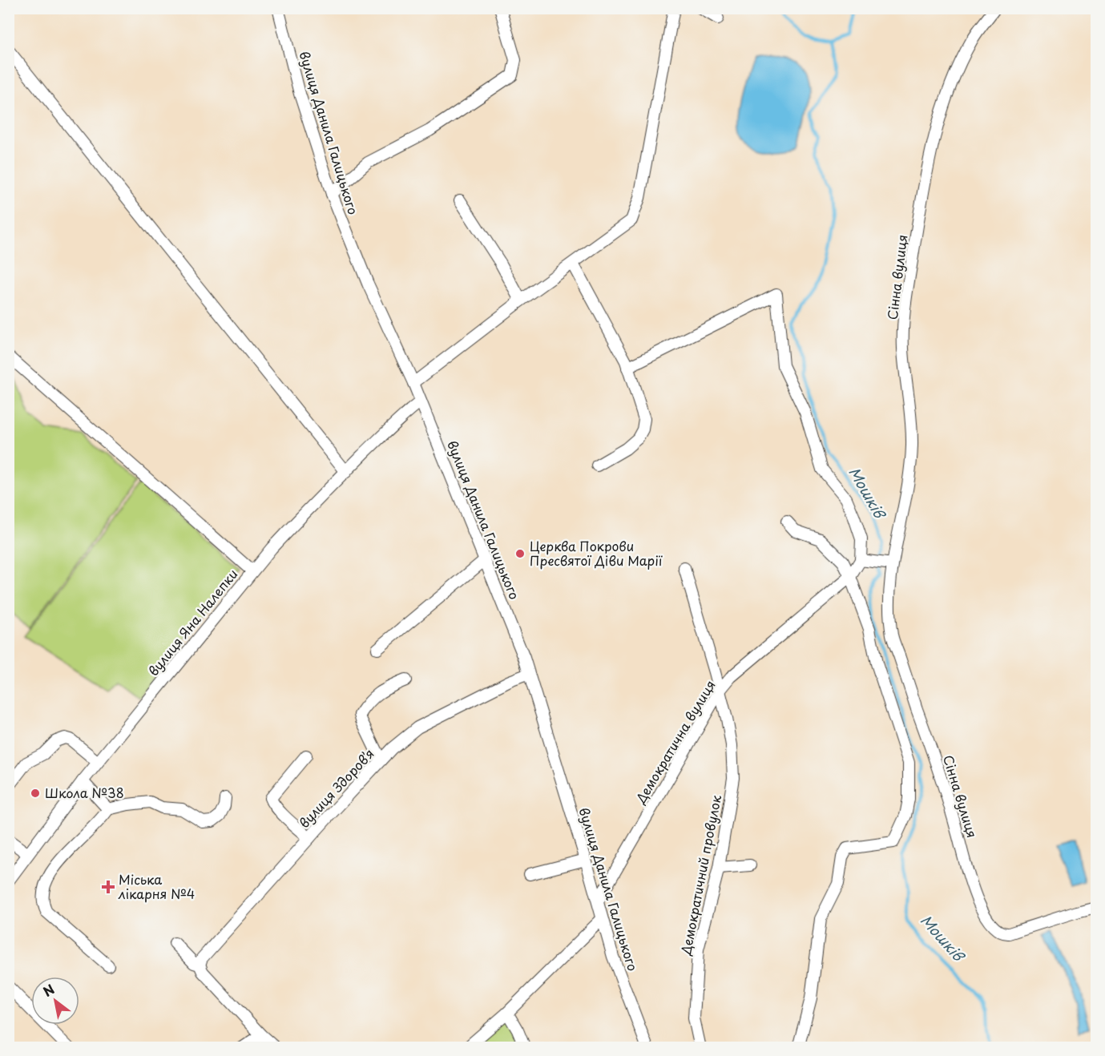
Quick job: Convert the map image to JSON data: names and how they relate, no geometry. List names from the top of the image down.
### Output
{
  "streets": {
    "street": [
      "вулиця Данила Галицького",
      "Сінна вулиця",
      "вулиця Яна Налепки",
      "Демократична вулиця",
      "вулиця Здоровʼя",
      "Демократичний провулок"
    ]
  },
  "crossings": [
    ["вулиця Данила Галицького", "вулиця Яна Налепки"],
    ["вулиця Данила Галицького", "Демократична вулиця"],
    ["вулиця Данила Галицького", "вулиця Здоровʼя"],
    ["Демократична вулиця", "Демократичний провулок"]
  ],
  "water": ["Мошків"],
  "places": {
    "other": ["Церква Покрови Пресвятої Діви Марії", "Школа №38"],
    "health": ["Міська лікарня №4"]
  },
  "north": "top left"
}
